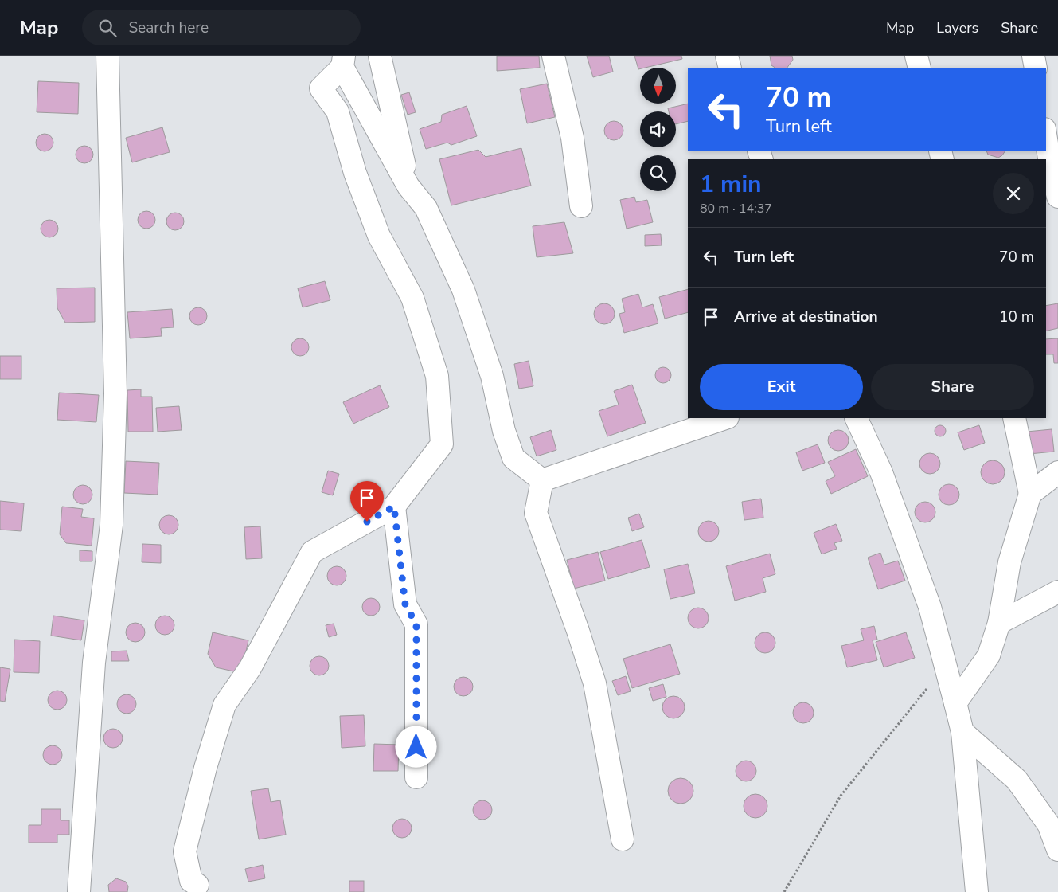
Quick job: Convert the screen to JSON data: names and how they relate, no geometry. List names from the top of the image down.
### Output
{
  "north": "bottom",
  "page": {
    "header": "Map",
    "search": "Search here",
    "nav": ["Map", "Layers", "Share"],
    "turn": ["70 m", "Turn left"],
    "heading": ["1 min", "80 m · 14:37"],
    "list": [
      {
        "name": "Turn left",
        "value": "70 m"
      },
      {
        "name": "Arrive at destination",
        "value": "10 m"
      }
    ],
    "buttons": ["Exit", "Share"]
  }
}
